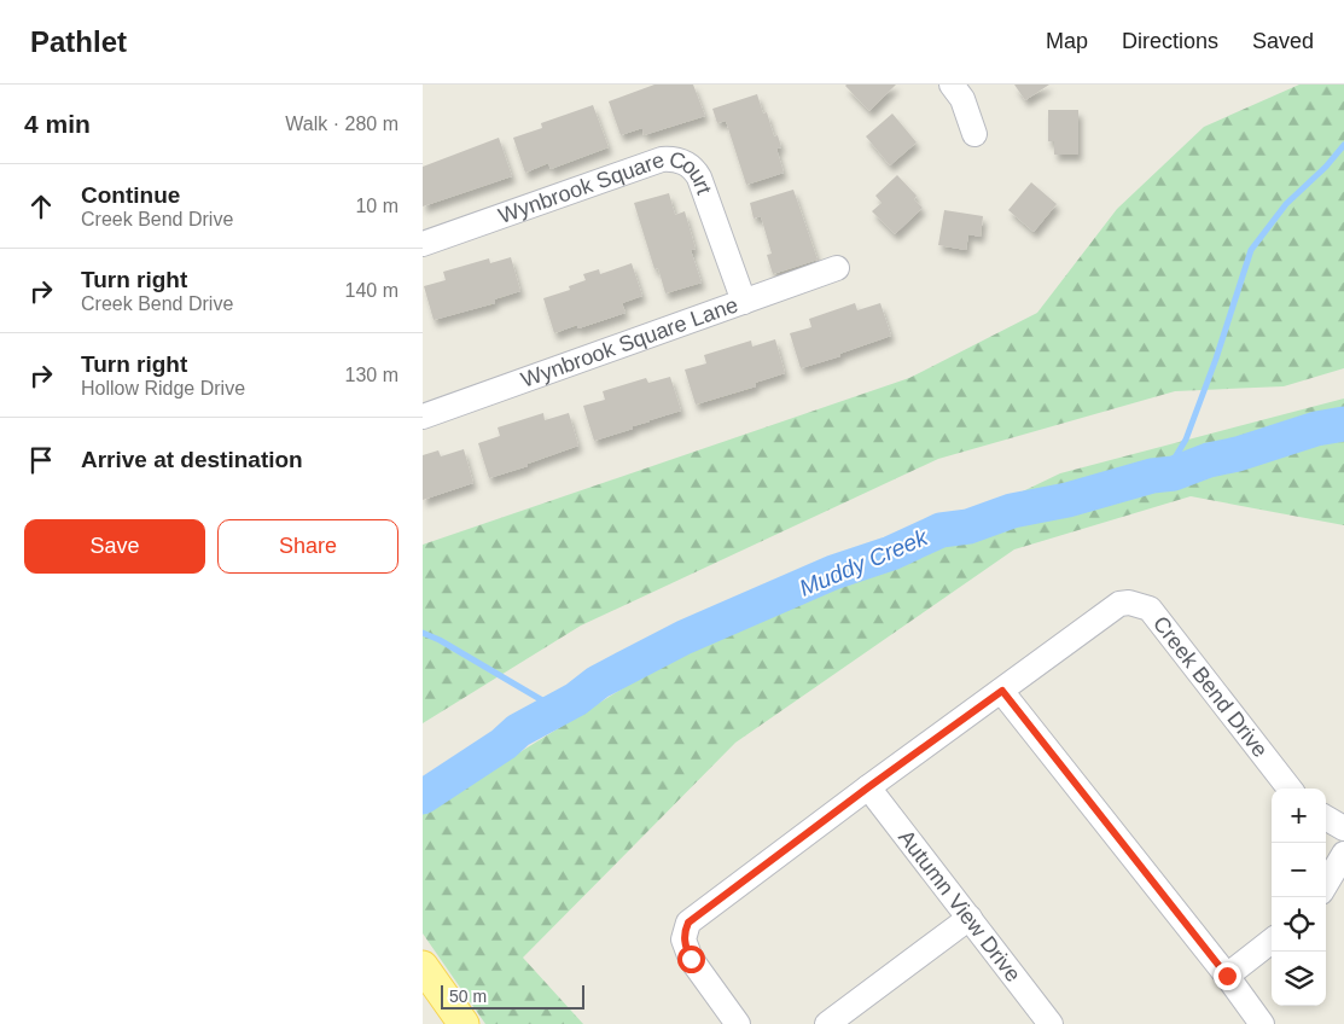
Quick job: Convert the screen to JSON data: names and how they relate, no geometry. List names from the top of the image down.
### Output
{
  "streets": {
    "street": [
      "Wynbrook Square Court",
      "Wynbrook Square Lane",
      "Creek Bend Drive",
      "Autumn View Drive"
    ]
  },
  "crossings": [
    ["Wynbrook Square Court", "Wynbrook Square Lane"],
    ["Creek Bend Drive", "Autumn View Drive"]
  ],
  "water": ["Muddy Creek"],
  "scale_bar": "50 m",
  "page": {
    "header": "Pathlet",
    "nav": ["Map", "Directions", "Saved"],
    "heading": ["4 min", "Walk · 280 m"],
    "list": [
      ["Continue", "Creek Bend Drive", "10 m"],
      ["Turn right", "Creek Bend Drive", "140 m"],
      ["Turn right", "Hollow Ridge Drive", "130 m"],
      "Arrive at destination"
    ],
    "buttons": ["Save", "Share"],
    "map_buttons": ["+", "−"],
    "scale": "50 m"
  }
}
